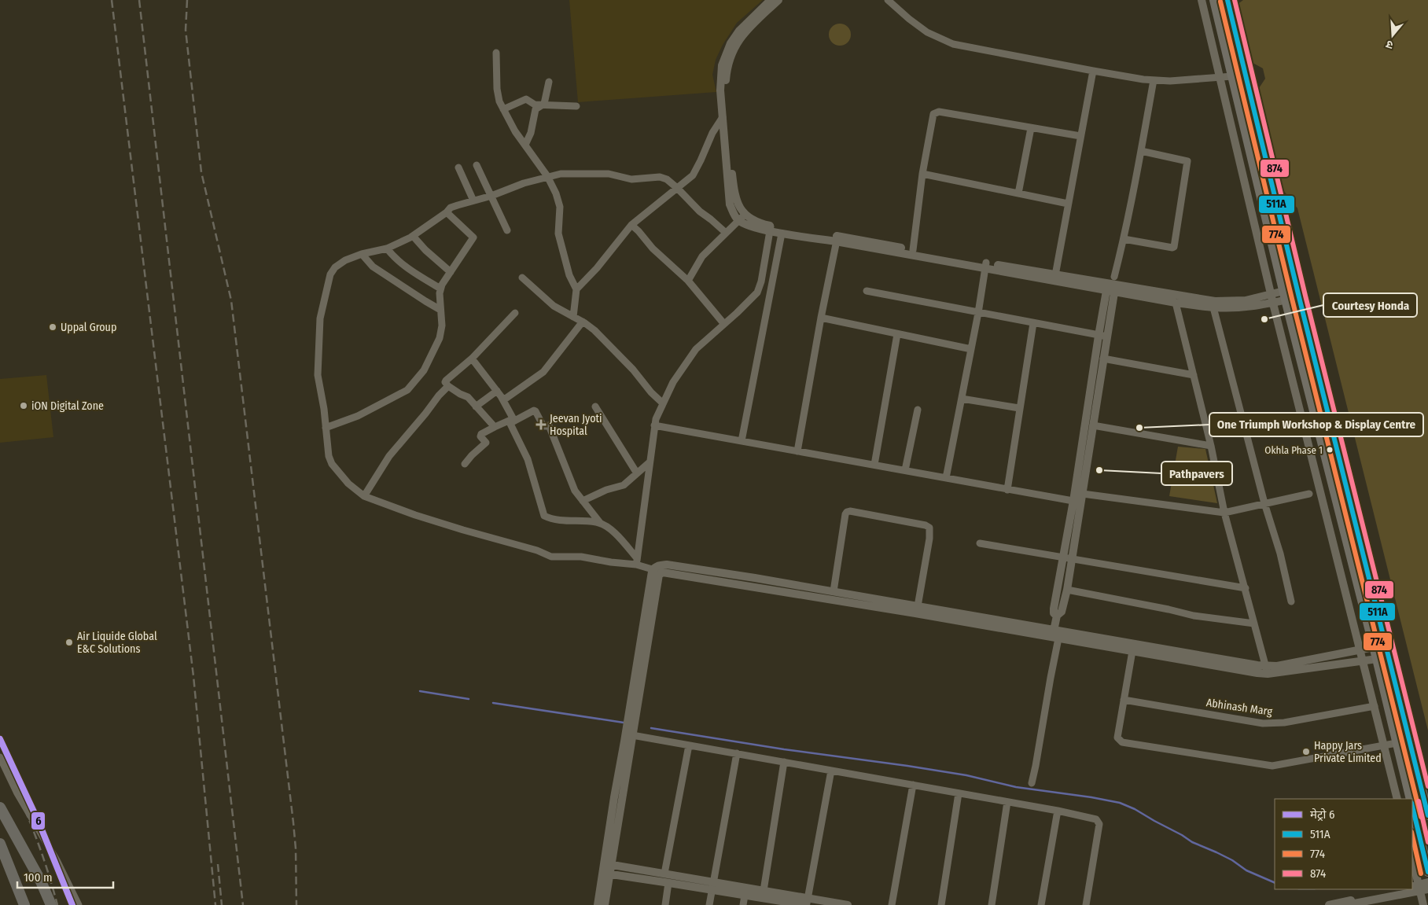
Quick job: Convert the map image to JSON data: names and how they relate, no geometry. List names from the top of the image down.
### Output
{
  "streets": {
    "street": ["Abhinash Marg"]
  },
  "places": {
    "other": [
      "Courtesy Honda",
      "Uppal Group",
      "iON Digital Zone",
      "One Triumph Workshop & Display Centre",
      "Okhla Phase 1",
      "Pathpavers",
      "Air Liquide Global E&C Solutions",
      "Happy Jars Private Limited"
    ],
    "health": ["Jeevan Jyoti Hospital"]
  },
  "lines": [
    "transit line 511A",
    "transit line 874",
    "transit line 774",
    "metro line 6"
  ],
  "legend": [
    "मेट्रो 6",
    "511A",
    "774",
    "874"
  ],
  "scale_bar": "100 m",
  "north": "bottom"
}
